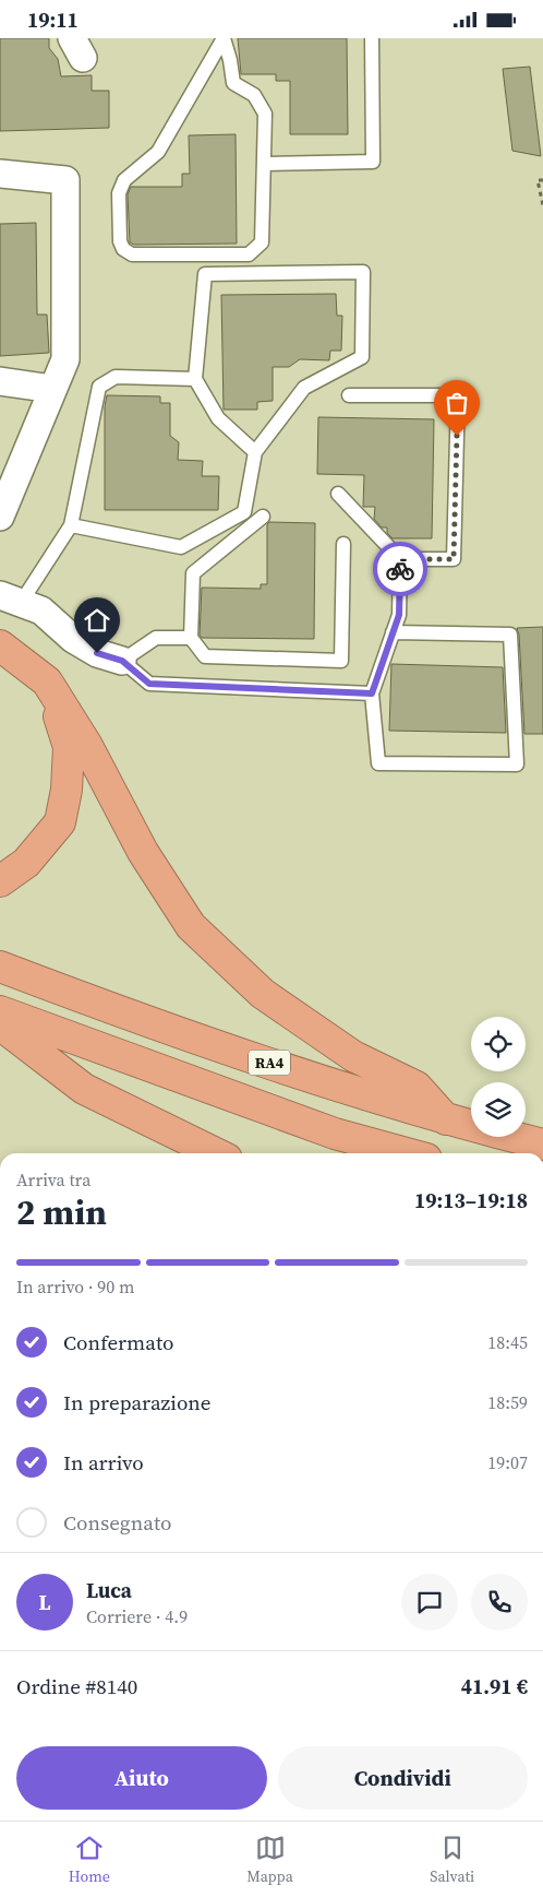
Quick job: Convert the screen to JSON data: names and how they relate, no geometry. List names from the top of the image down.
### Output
{
  "streets": {
    "highway": ["RA4"]
  },
  "page": {
    "status": "19:11",
    "heading": ["2 min", "Arriva tra", "19:13–19:18"],
    "panel": [
      "Luca",
      "Corriere · 4.9",
      "Ordine #8140",
      "41.91 €"
    ],
    "bar": "In arrivo · 90 m",
    "list": [
      ["Confermato", "18:45"],
      ["In preparazione", "18:59"],
      ["In arrivo", "19:07"],
      "Consegnato"
    ],
    "round": "L",
    "buttons": ["Aiuto", "Condividi"],
    "tabs": ["Home", "Mappa", "Salvati"]
  }
}
